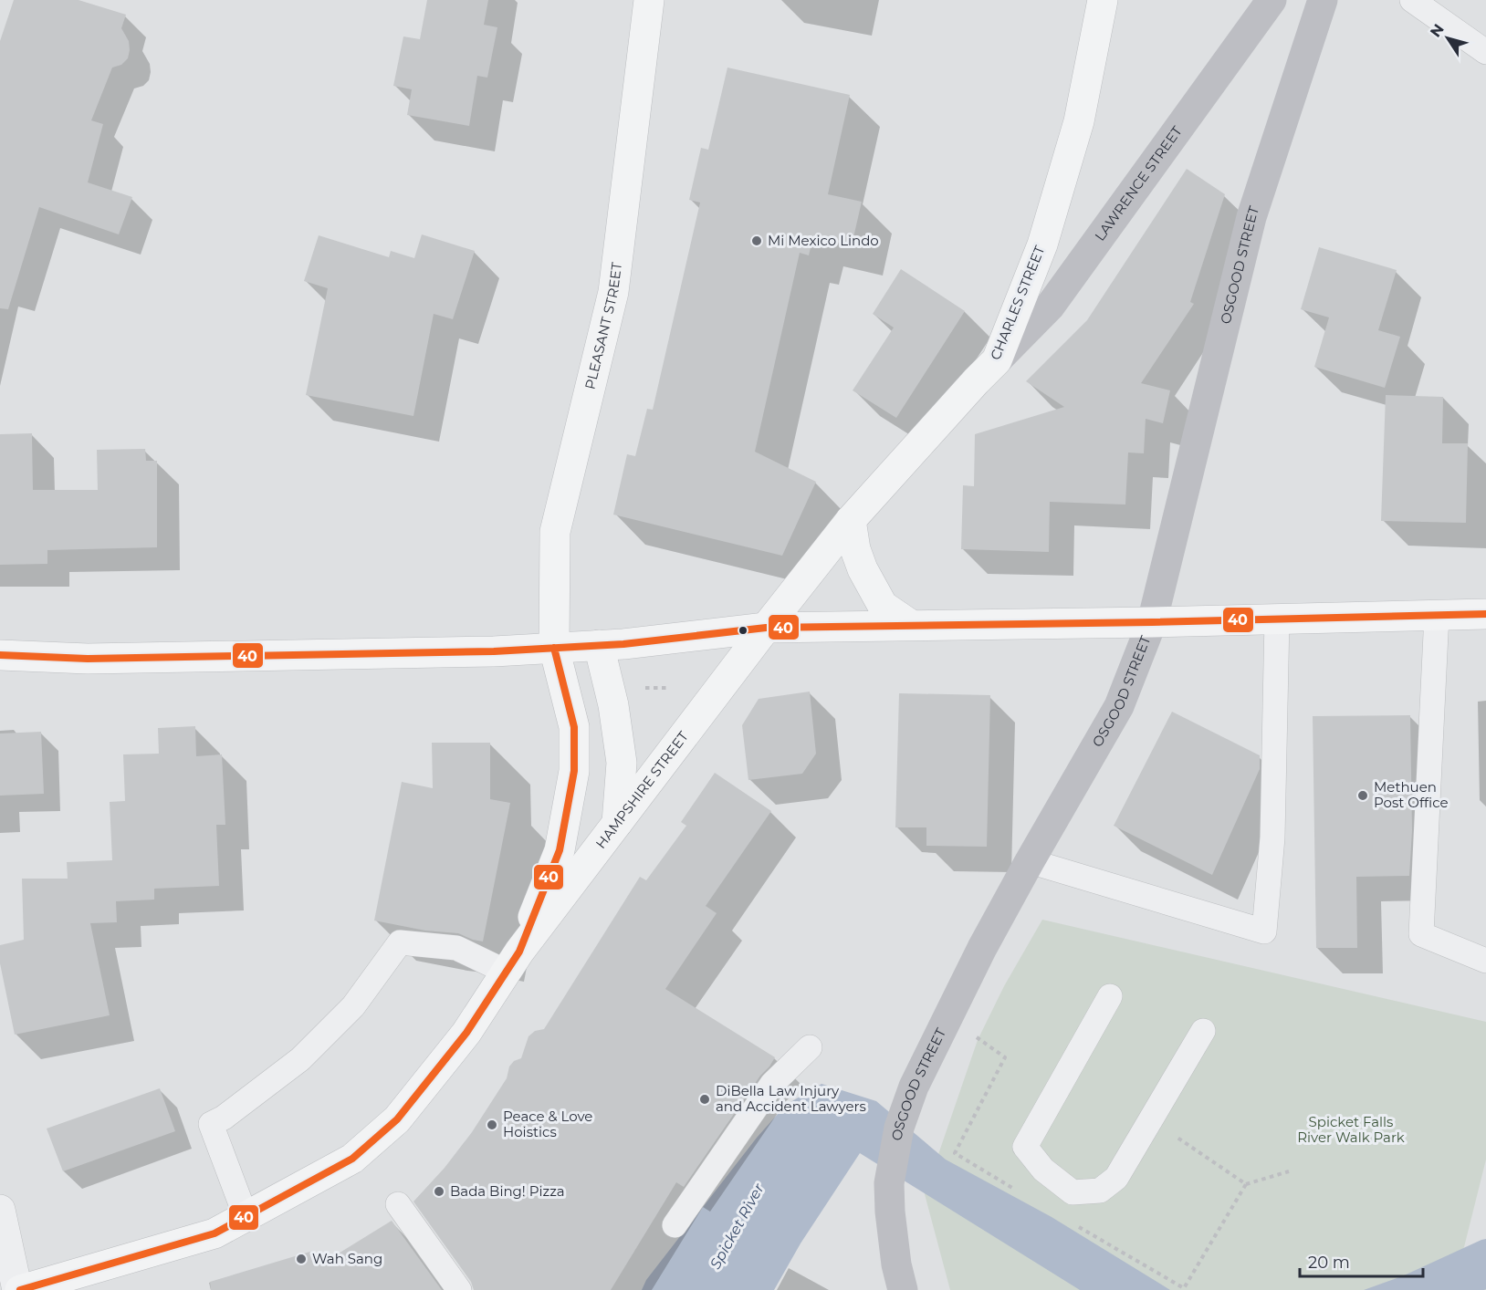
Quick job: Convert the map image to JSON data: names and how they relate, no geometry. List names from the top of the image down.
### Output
{
  "streets": {
    "main road": [
      "LAWRENCE STREET",
      "OSGOOD STREET",
      "CHARLES STREET",
      "PLEASANT STREET",
      "HAMPSHIRE STREET"
    ]
  },
  "crossings": [
    ["LAWRENCE STREET", "CHARLES STREET"],
    ["CHARLES STREET", "HAMPSHIRE STREET"],
    ["PLEASANT STREET", "HAMPSHIRE STREET"]
  ],
  "water": ["Spicket River"],
  "parks": ["Spicket Falls River Walk Park"],
  "places": [
    "Mi Mexico Lindo",
    "Methuen Post Office",
    "DiBella Law Injury and Accident Lawyers",
    "Peace & Love Hoistics",
    "Bada Bing! Pizza",
    "Wah Sang"
  ],
  "lines": ["transit line 40"],
  "scale_bar": "20 m",
  "north": "top left"
}
